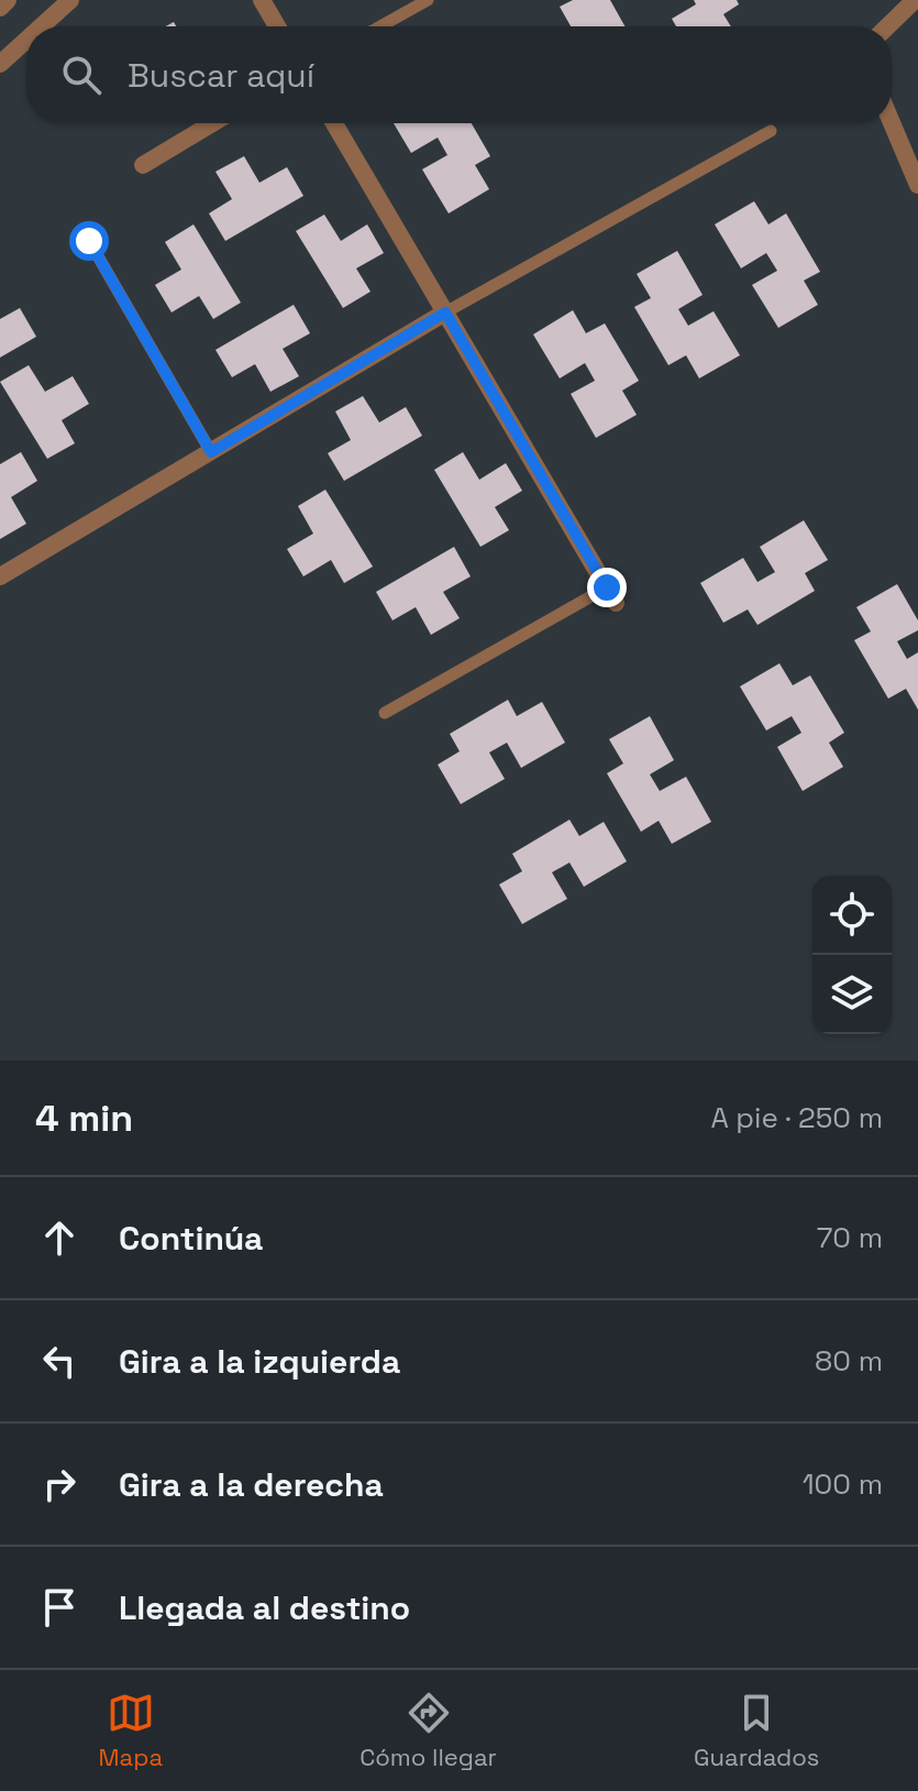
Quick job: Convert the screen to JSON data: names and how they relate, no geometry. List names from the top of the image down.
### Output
{
  "page": {
    "search": "Buscar aquí",
    "heading": ["4 min", "A pie · 250 m"],
    "list": [
      ["Continúa", "70 m"],
      ["Gira a la izquierda", "80 m"],
      ["Gira a la derecha", "100 m"],
      "Llegada al destino"
    ],
    "nav": ["Mapa", "Cómo llegar", "Guardados"]
  }
}
